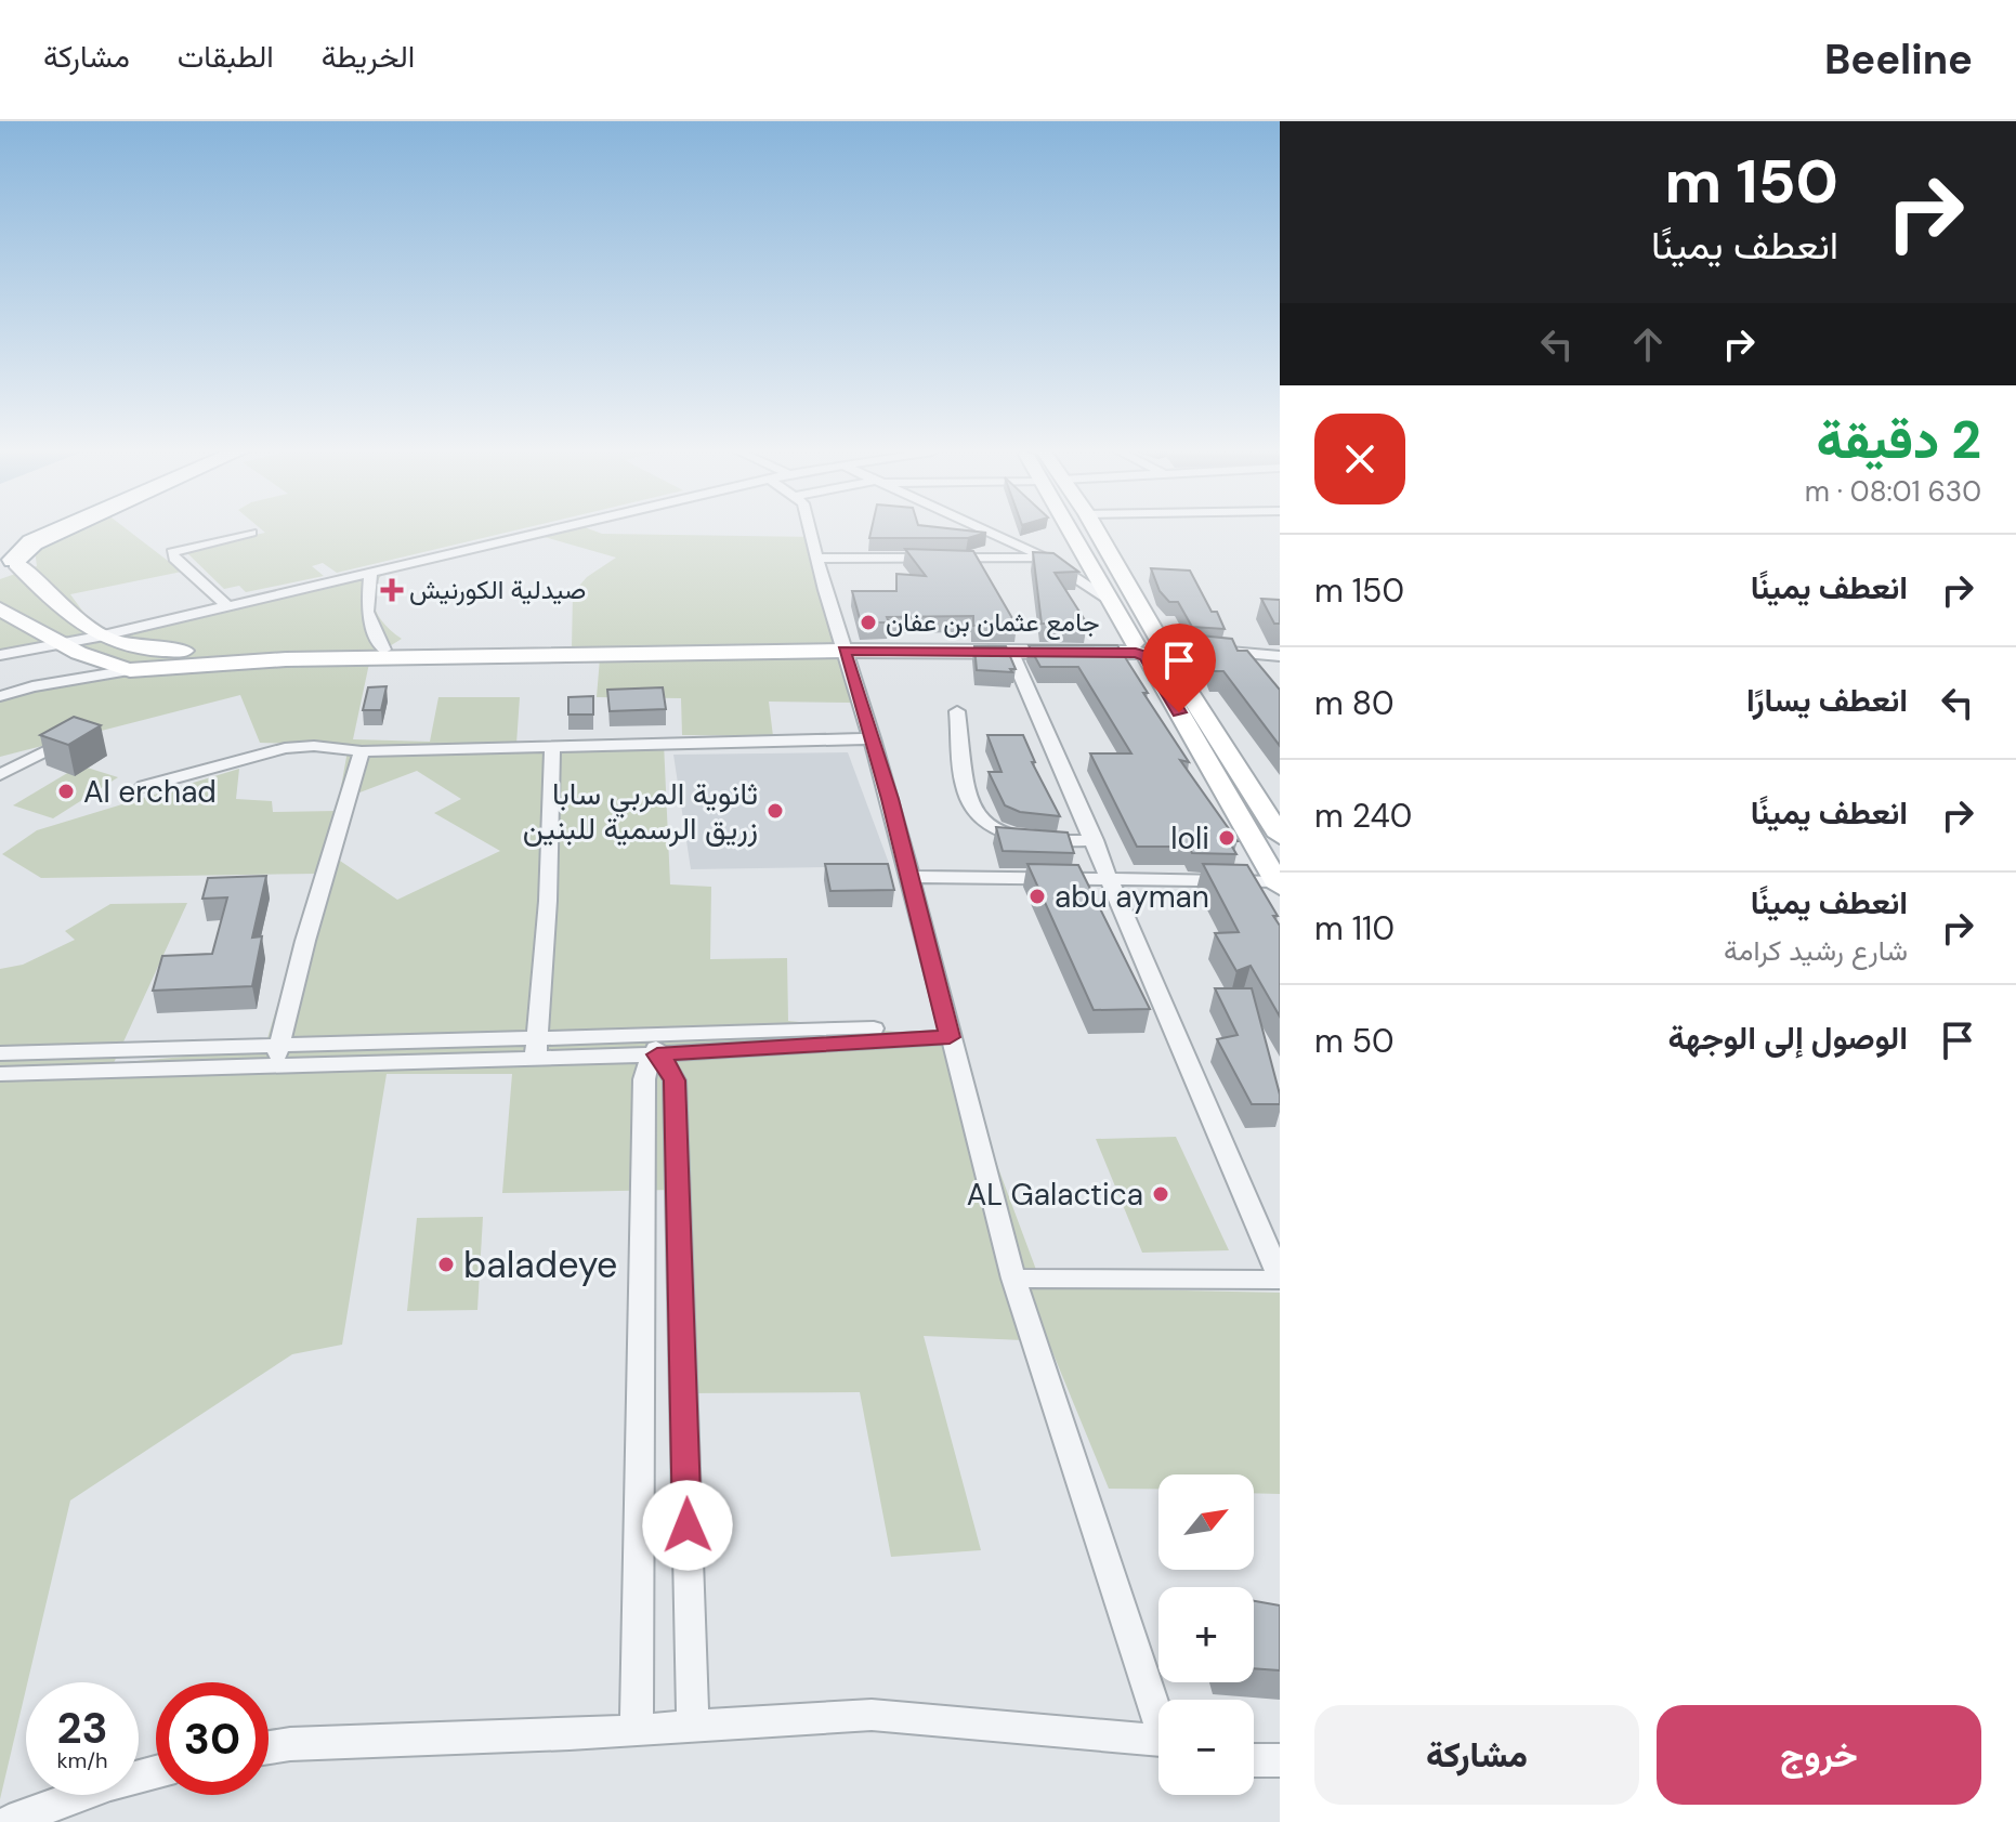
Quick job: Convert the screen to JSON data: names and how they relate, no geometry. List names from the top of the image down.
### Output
{
  "places": {
    "health": ["صيدلية الكورنيش"],
    "other": [
      "جامع عثمان بن عفان",
      "Al erchad",
      "ثانوية المربي سابا زريق الرسمية للبنين",
      "loli",
      "abu ayman",
      "AL Galactica",
      "baladeye"
    ]
  },
  "north": "top right",
  "page": {
    "header": "Beeline",
    "nav": ["الخريطة", "الطبقات", "مشاركة"],
    "turn": ["150 m", "انعطف يمينًا"],
    "heading": ["2 دقيقة", "630 m · 08:01"],
    "list": [
      {
        "name": "انعطف يمينًا",
        "value": "150 m"
      },
      {
        "name": "انعطف يسارًا",
        "value": "80 m"
      },
      {
        "name": "انعطف يمينًا",
        "value": "240 m"
      },
      {
        "name": "انعطف يمينًا",
        "note": "شارع رشيد كرامة",
        "value": "110 m"
      },
      {
        "name": "الوصول إلى الوجهة",
        "value": "50 m"
      }
    ],
    "map_buttons": ["+", "−"],
    "speed": "23 km/h",
    "limit": "30",
    "buttons": ["خروج", "مشاركة"]
  }
}
